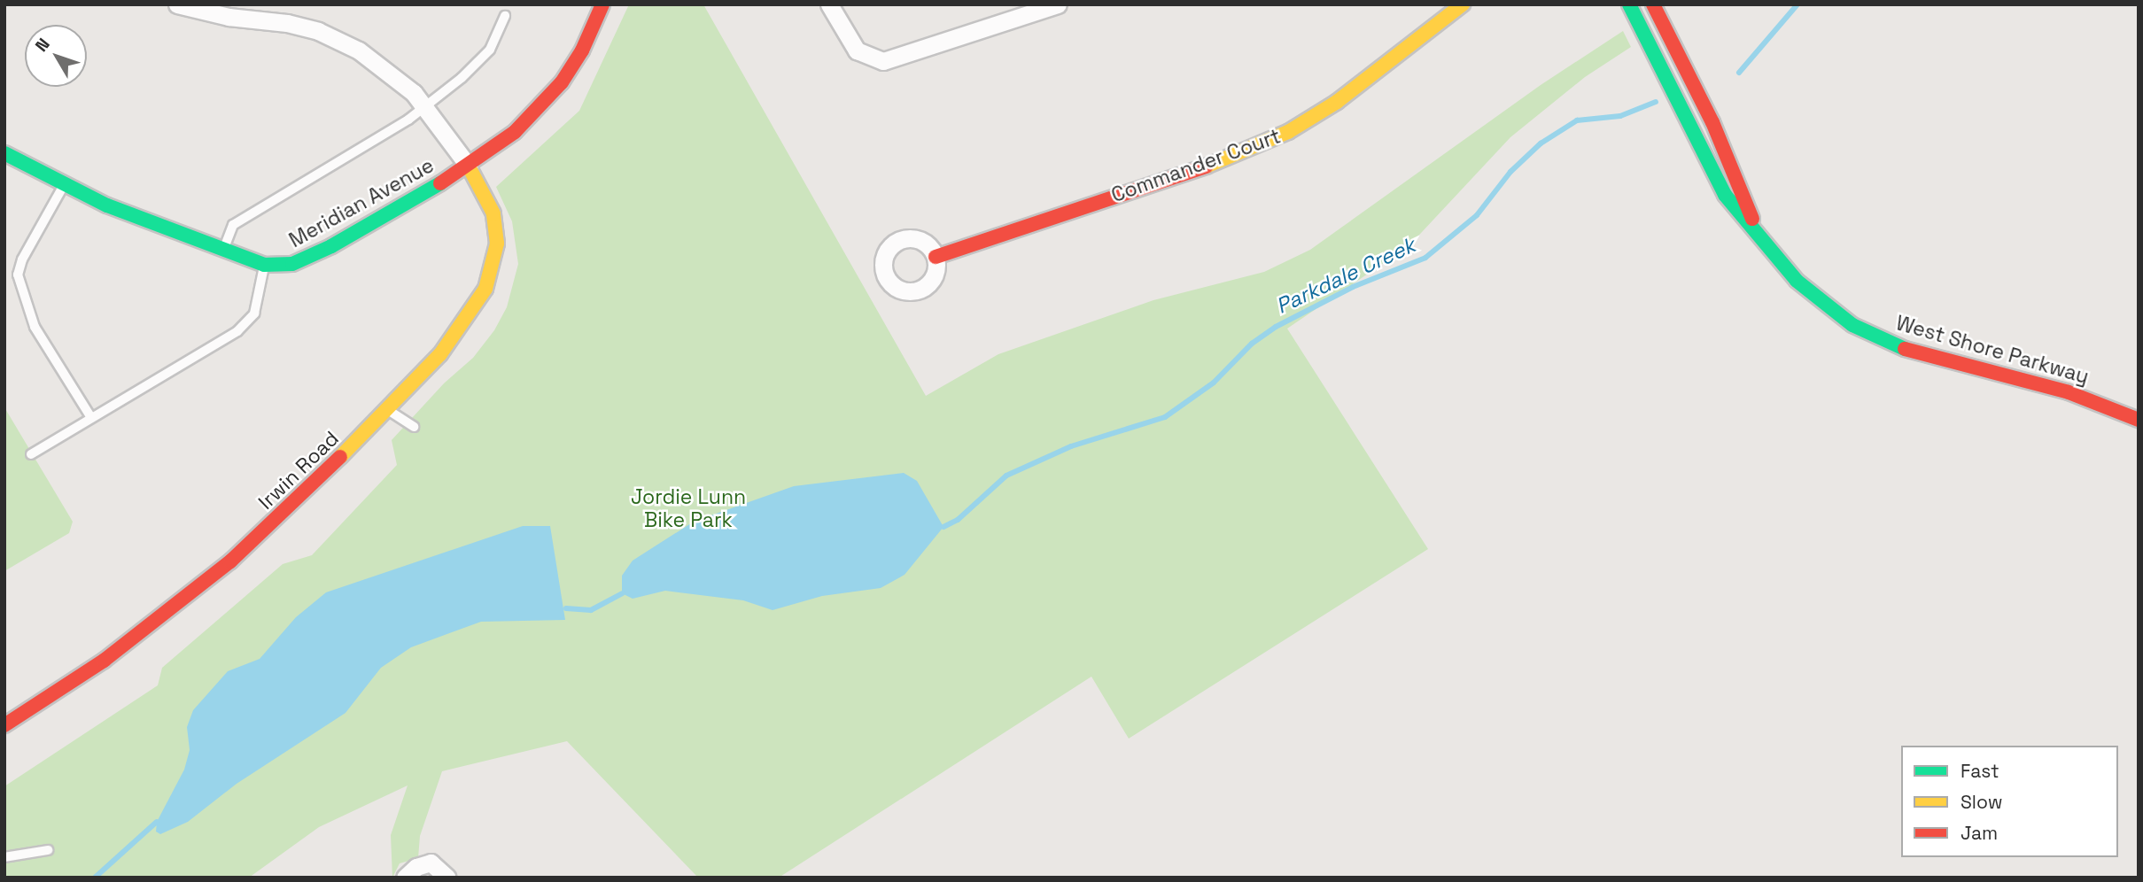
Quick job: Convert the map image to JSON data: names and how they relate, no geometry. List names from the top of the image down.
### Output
{
  "streets": {
    "street": [
      "Commander Court",
      "Meridian Avenue",
      "West Shore Parkway",
      "Irwin Road"
    ]
  },
  "crossings": [
    ["Meridian Avenue", "Irwin Road"]
  ],
  "water": ["Parkdale Creek"],
  "parks": ["Jordie Lunn Bike Park"],
  "legend": ["Fast", "Slow", "Jam"],
  "north": "top left"
}
